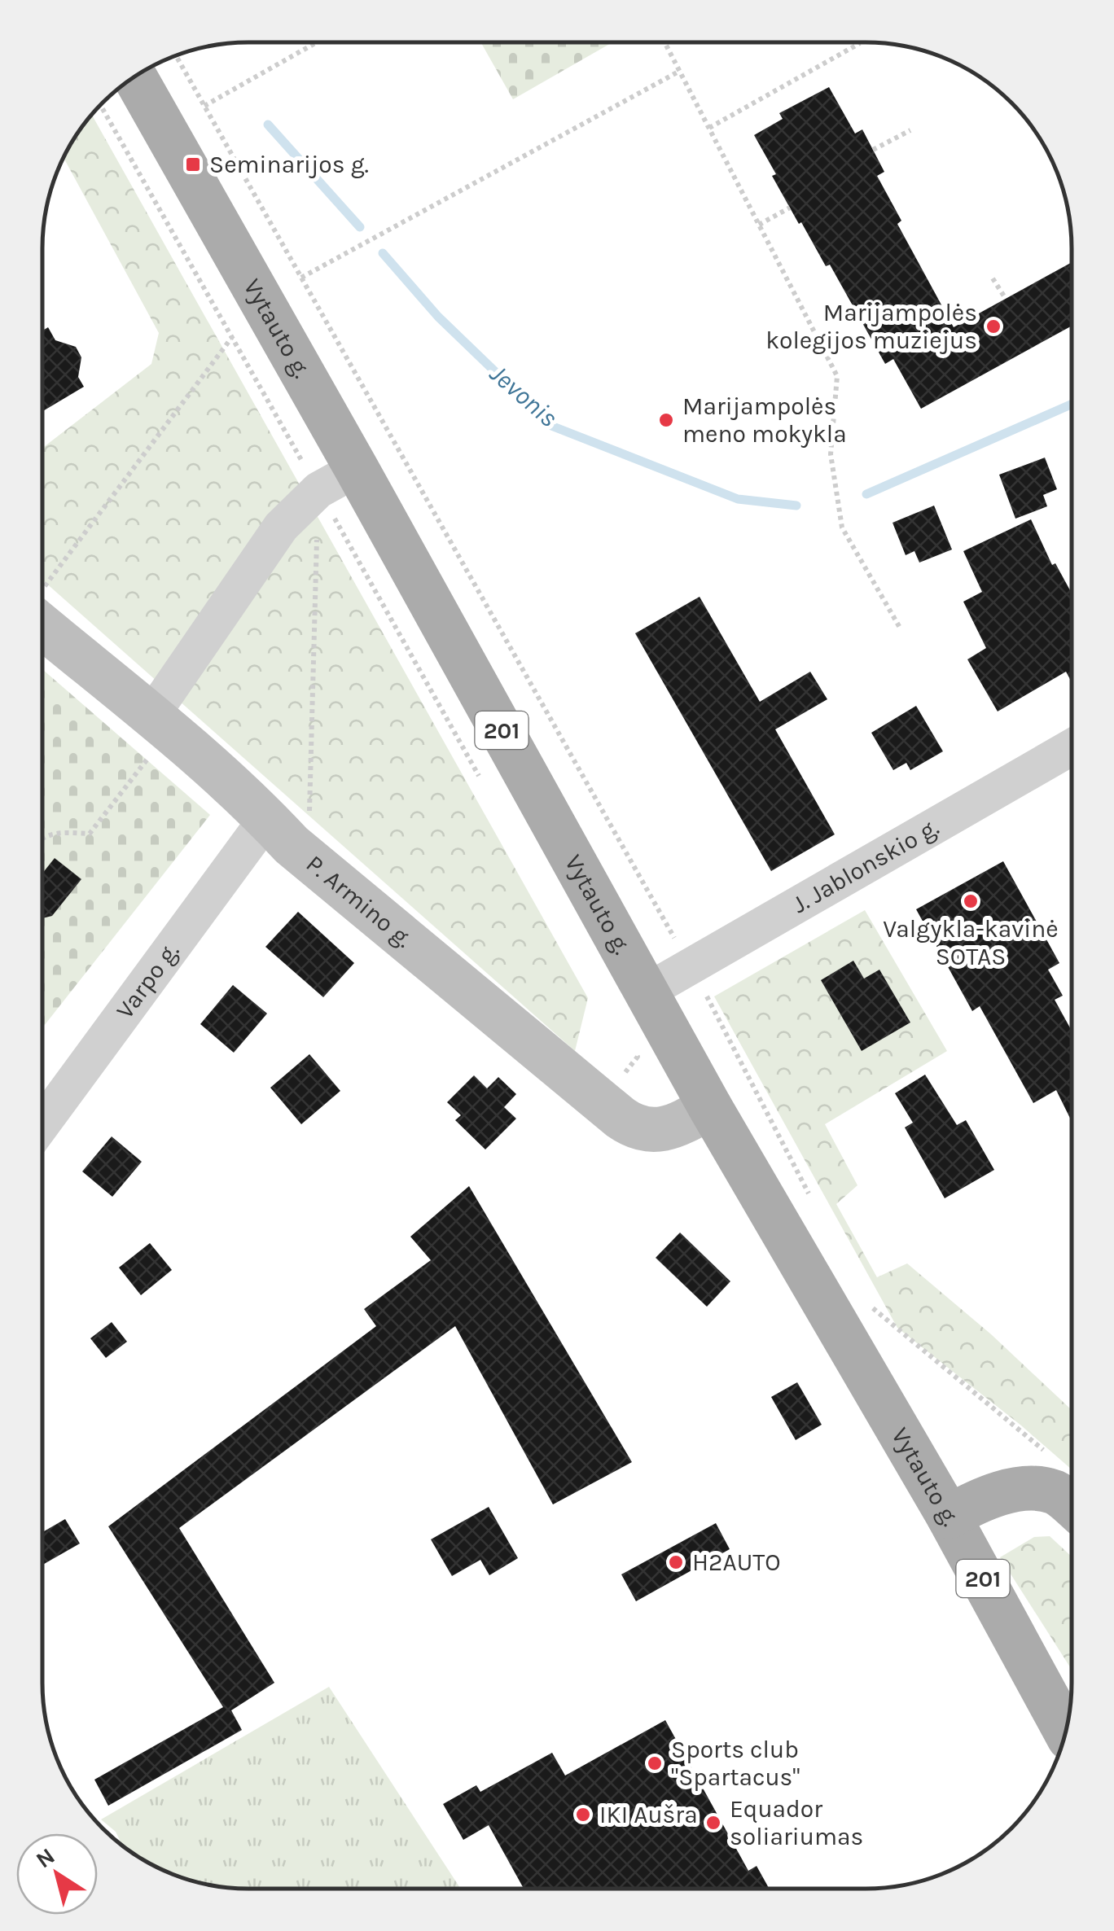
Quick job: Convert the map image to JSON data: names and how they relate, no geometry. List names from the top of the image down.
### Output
{
  "streets": {
    "main road": ["Vytauto g.", "201", "P. Armino g."],
    "street": ["J. Jablonskio g.", "Varpo g."]
  },
  "crossings": [
    ["Vytauto g.", "J. Jablonskio g."],
    ["Vytauto g.", "P. Armino g."],
    ["P. Armino g.", "Varpo g."]
  ],
  "water": ["Jevonis"],
  "places": {
    "transit": ["Seminarijos g."],
    "other": [
      "Marijampolės kolegijos muziejus",
      "Marijampolės meno mokykla",
      "Valgykla-kavinė SOTAS",
      "H2AUTO",
      "Sports club \"Spartacus\"",
      "IKI Aušra",
      "Equador soliariumas"
    ]
  },
  "north": "top left"
}
